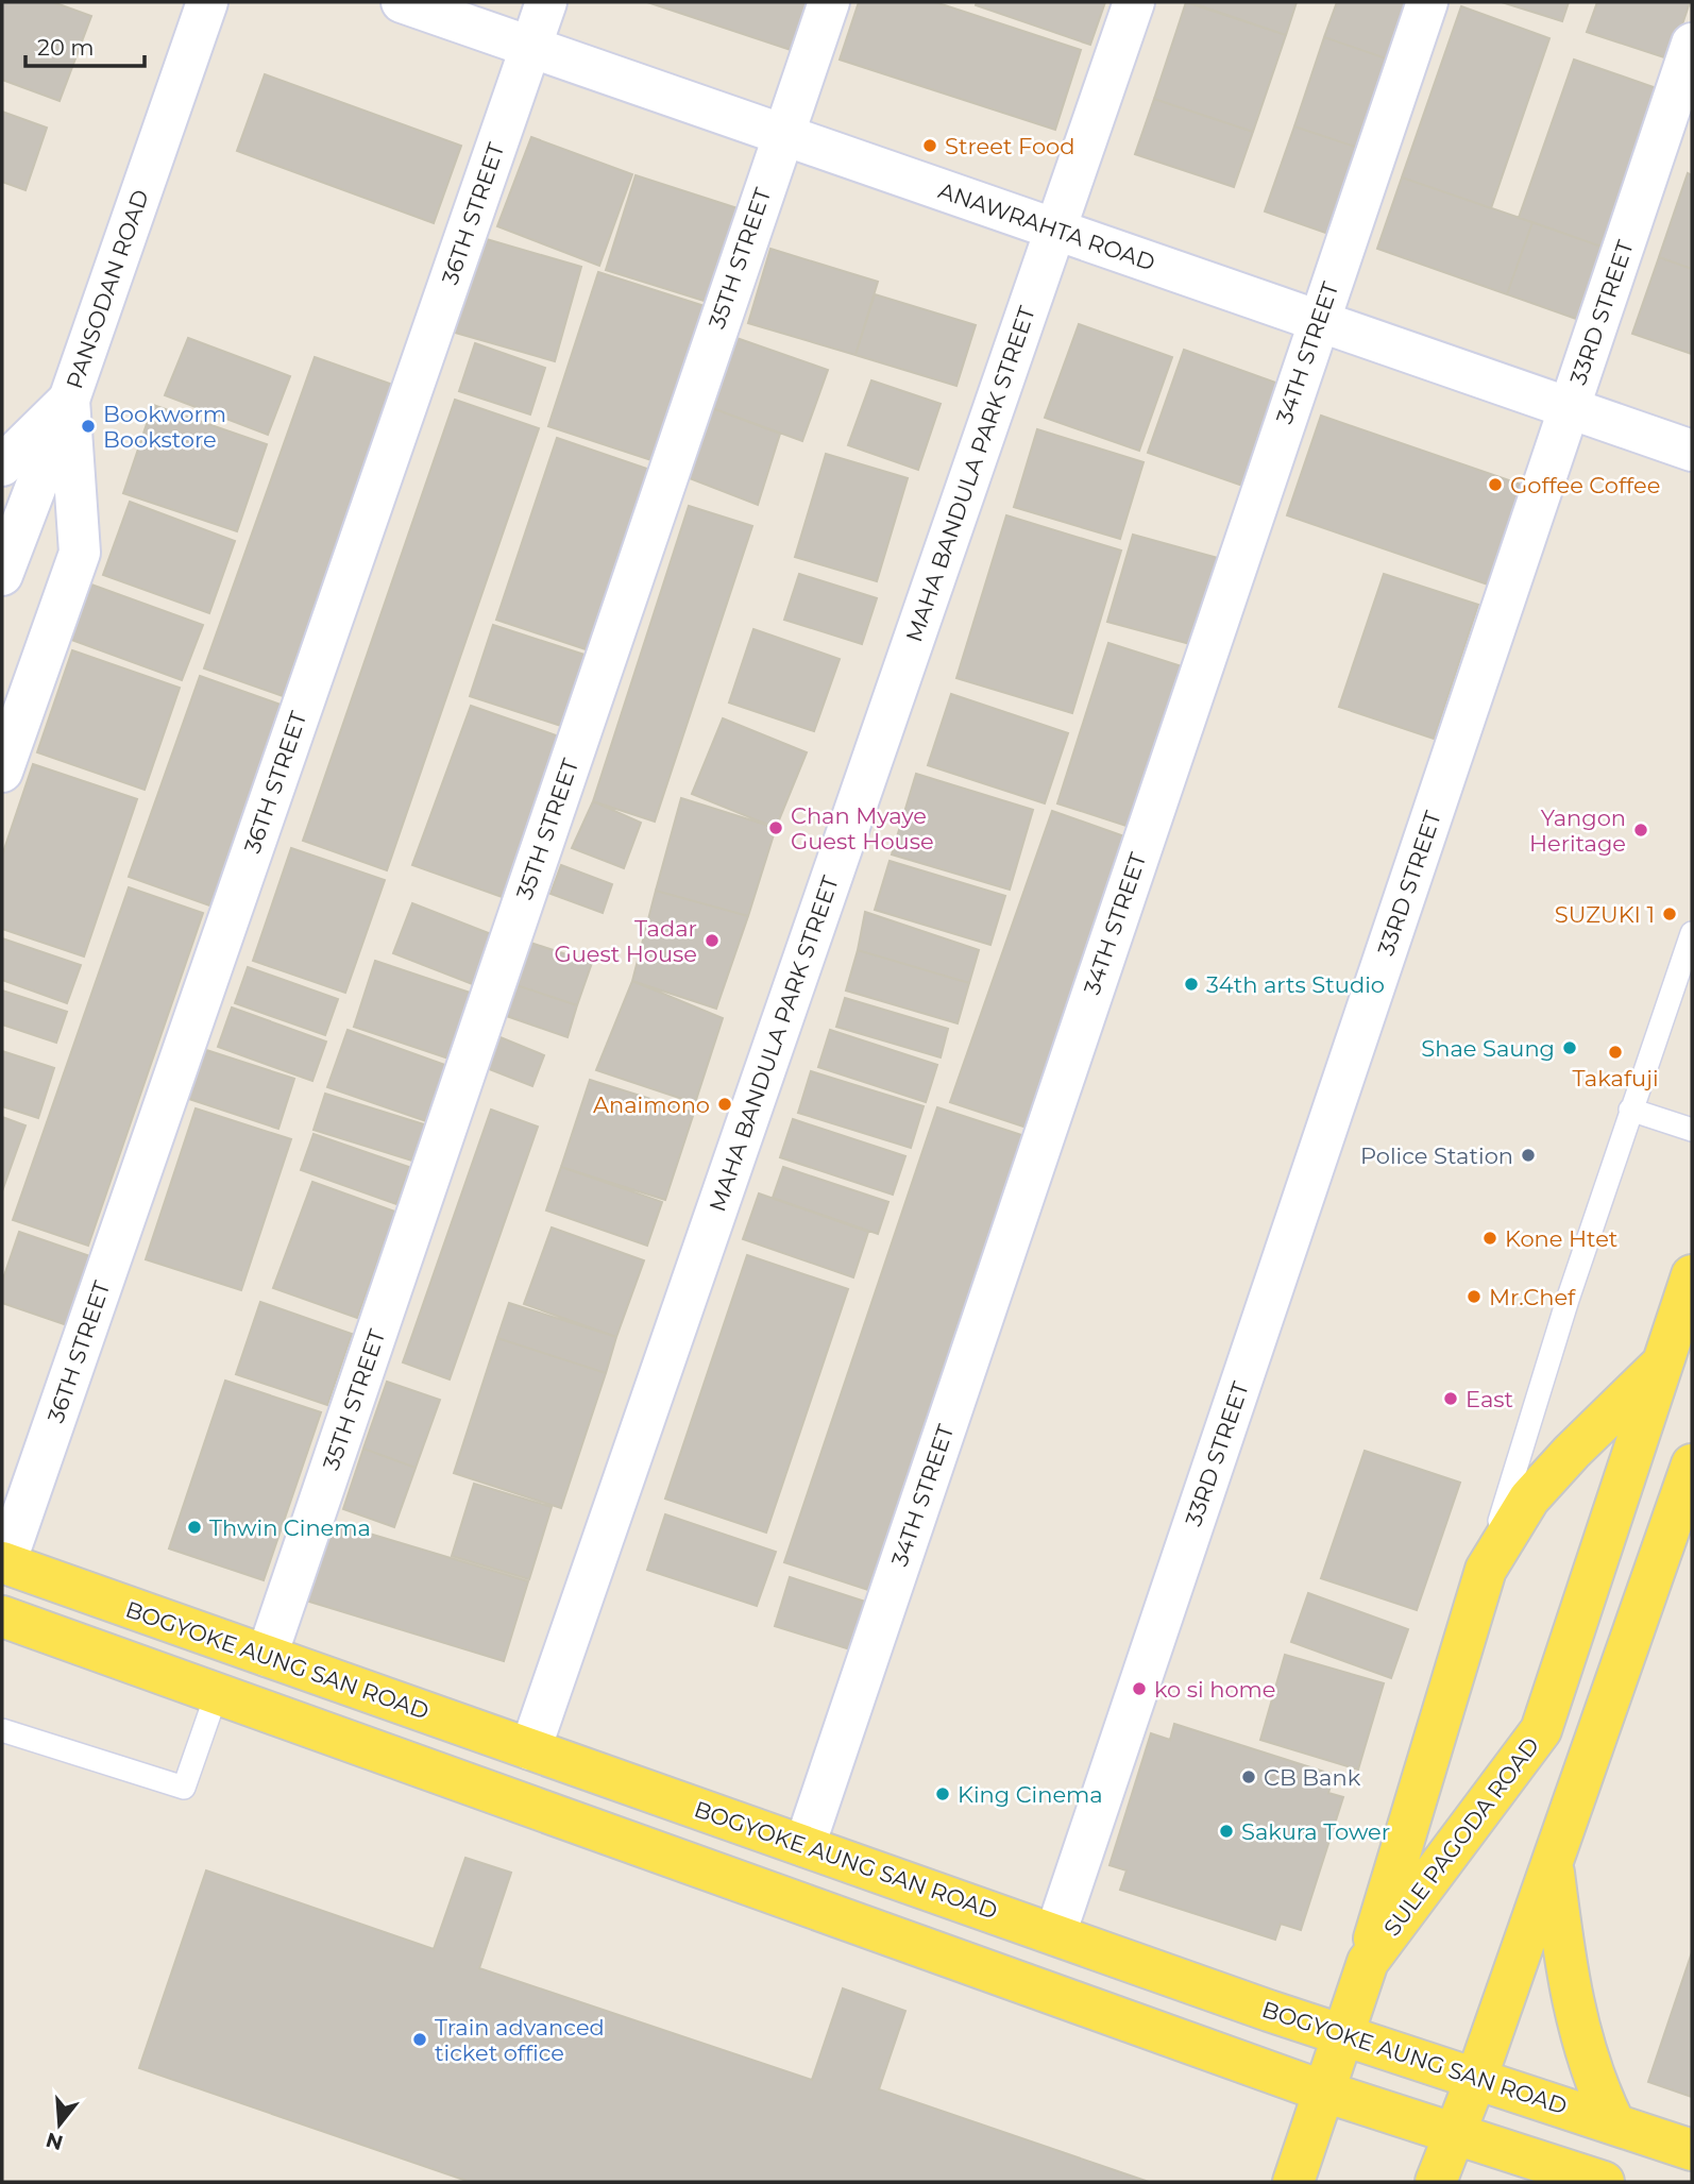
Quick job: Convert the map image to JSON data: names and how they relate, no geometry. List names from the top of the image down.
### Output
{
  "streets": {
    "main road": ["BOGYOKE AUNG SAN ROAD", "SULE PAGODA ROAD"],
    "street": [
      "36TH STREET",
      "ANAWRAHTA ROAD",
      "35TH STREET",
      "PANSODAN ROAD",
      "33RD STREET",
      "34TH STREET",
      "MAHA BANDULA PARK STREET"
    ]
  },
  "crossings": [
    ["36TH STREET", "ANAWRAHTA ROAD"],
    ["36TH STREET", "BOGYOKE AUNG SAN ROAD"],
    ["ANAWRAHTA ROAD", "35TH STREET"],
    ["ANAWRAHTA ROAD", "33RD STREET"],
    ["ANAWRAHTA ROAD", "34TH STREET"],
    ["ANAWRAHTA ROAD", "MAHA BANDULA PARK STREET"],
    ["35TH STREET", "BOGYOKE AUNG SAN ROAD"],
    ["33RD STREET", "BOGYOKE AUNG SAN ROAD"],
    ["34TH STREET", "BOGYOKE AUNG SAN ROAD"],
    ["MAHA BANDULA PARK STREET", "BOGYOKE AUNG SAN ROAD"],
    ["BOGYOKE AUNG SAN ROAD", "SULE PAGODA ROAD"]
  ],
  "places": [
    "Street Food",
    "Bookworm Bookstore",
    "Goffee Coffee",
    "Chan Myaye Guest House",
    "Yangon Heritage",
    "SUZUKI 1",
    "Tadar Guest House",
    "34th arts Studio",
    "Shae Saung",
    "Takafuji",
    "Anaimono",
    "Police Station",
    "Kone Htet",
    "Mr.Chef",
    "East",
    "Thwin Cinema",
    "ko si home",
    "CB Bank",
    "King Cinema",
    "Sakura Tower",
    "Train advanced ticket office"
  ],
  "scale_bar": "20 m",
  "north": "bottom"
}
